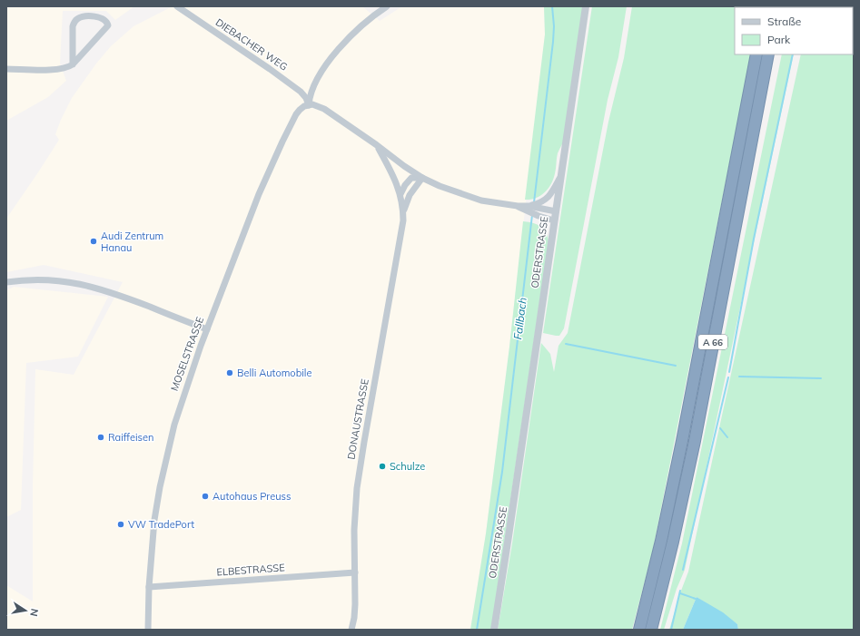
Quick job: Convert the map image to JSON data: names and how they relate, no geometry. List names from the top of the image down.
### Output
{
  "streets": {
    "highway": ["A 66"],
    "street": [
      "DIEBACHER WEG",
      "ODERSTRASSE",
      "MOSELSTRASSE",
      "DONAUSTRASSE",
      "ELBESTRASSE"
    ]
  },
  "crossings": [
    ["DIEBACHER WEG", "MOSELSTRASSE"],
    ["MOSELSTRASSE", "ELBESTRASSE"],
    ["DONAUSTRASSE", "ELBESTRASSE"]
  ],
  "water": ["Fallbach"],
  "places": [
    "Audi Zentrum Hanau",
    "Belli Automobile",
    "Raiffeisen",
    "Schulze",
    "Autohaus Preuss",
    "VW TradePort"
  ],
  "legend": ["Straße", "Park"],
  "north": "right"
}
